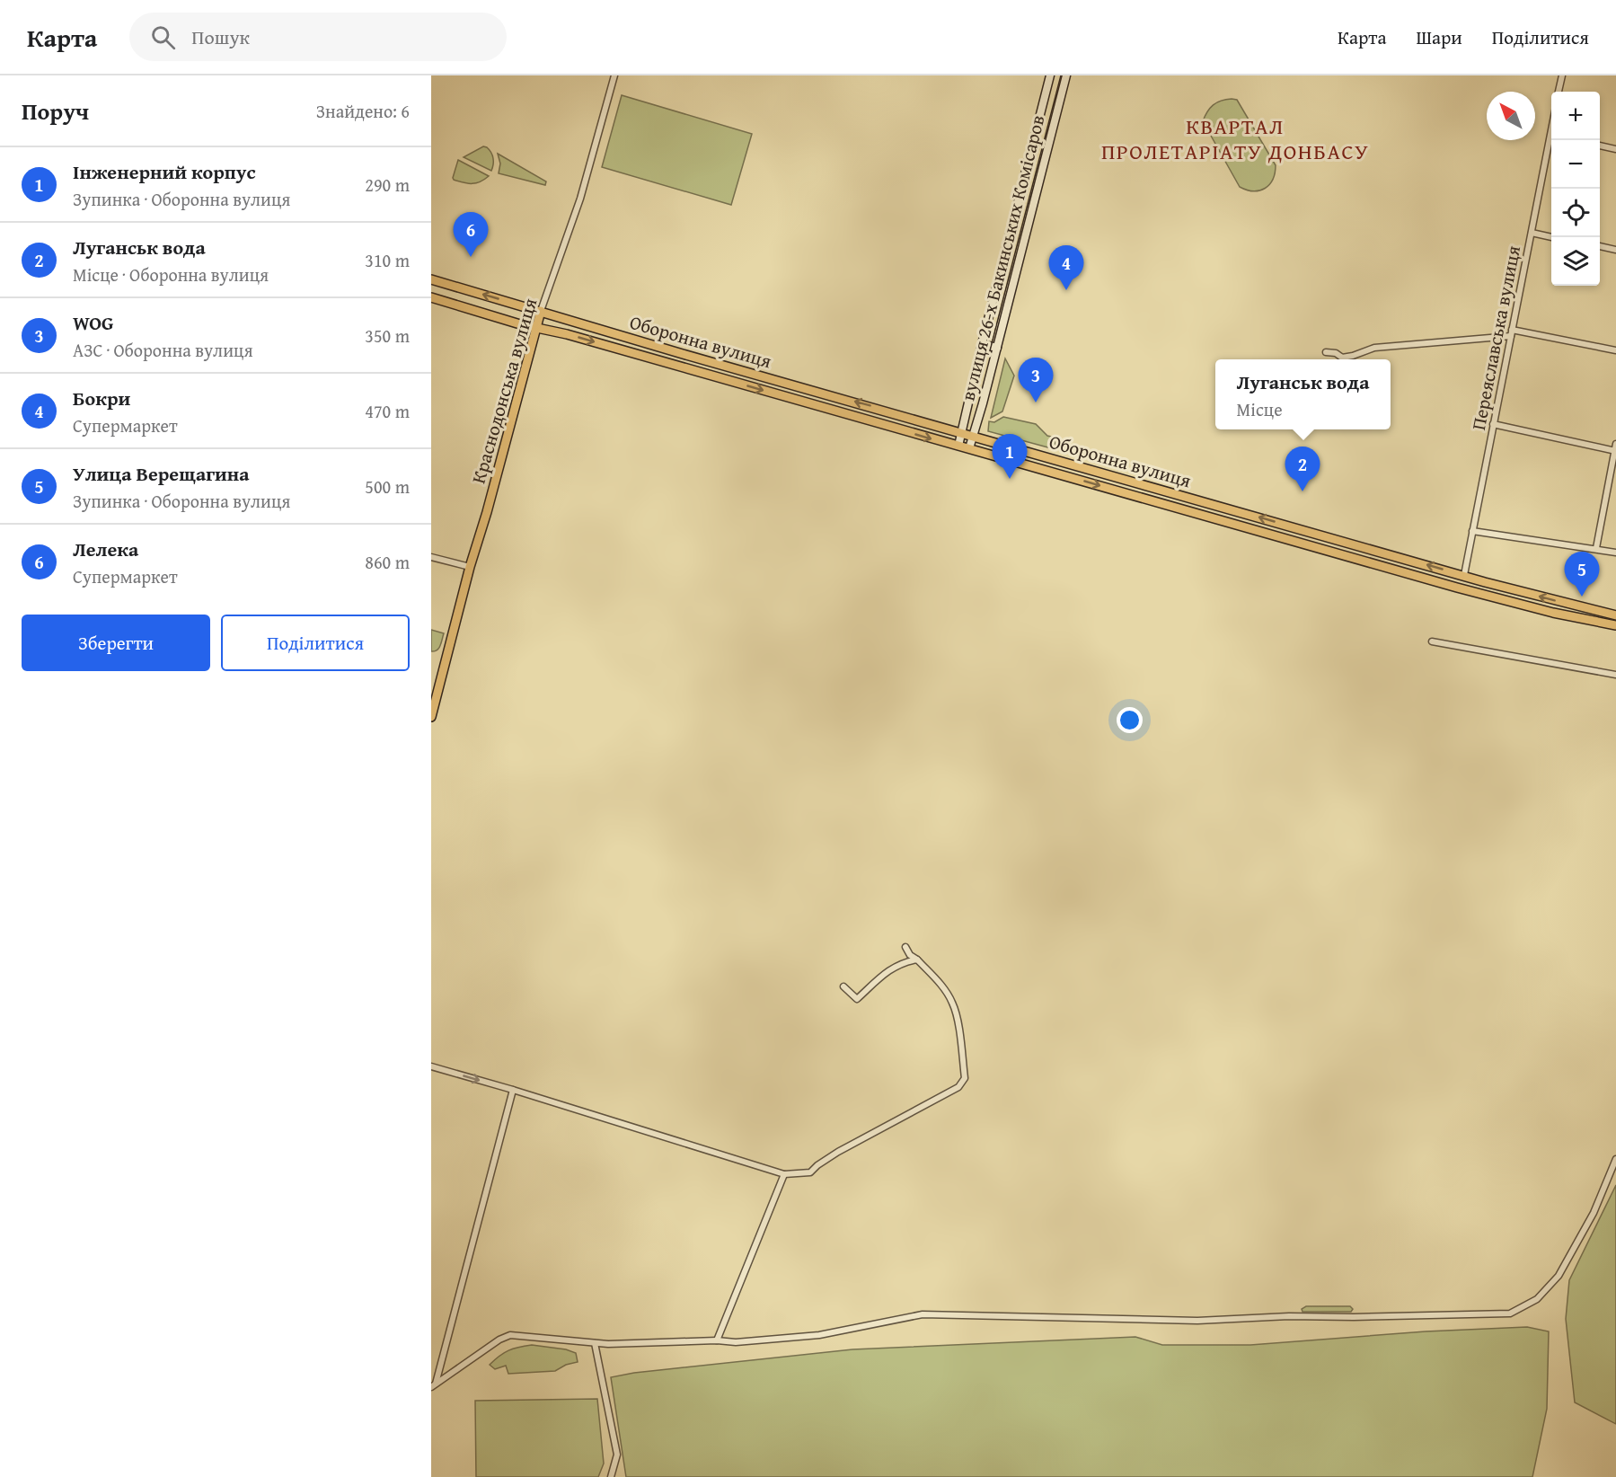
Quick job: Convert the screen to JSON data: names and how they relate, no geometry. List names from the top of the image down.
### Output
{
  "streets": {
    "main road": ["Оборонна вулиця", "Краснодонська вулиця"],
    "street": ["вулиця 26-х Бакинських Комісаров", "Переяславська вулиця"]
  },
  "crossings": [
    ["вулиця 26-х Бакинських Комісаров", "Оборонна вулиця"],
    ["Переяславська вулиця", "Оборонна вулиця"],
    ["Оборонна вулиця", "Краснодонська вулиця"]
  ],
  "districts": ["КВАРТАЛ ПРОЛЕТАРІАТУ ДОНБАСУ"],
  "north": "top left",
  "page": {
    "header": "Карта",
    "search": "Пошук",
    "nav": ["Карта", "Шари", "Поділитися"],
    "heading": ["Поруч", "Знайдено: 6"],
    "map_buttons": ["+", "−"],
    "list": [
      {
        "mark": "1",
        "name": "Інженерний корпус",
        "note": "Зупинка · Оборонна вулиця",
        "value": "290 m"
      },
      {
        "mark": "2",
        "name": "Луганськ вода",
        "note": "Місце · Оборонна вулиця",
        "value": "310 m"
      },
      {
        "mark": "3",
        "name": "WOG",
        "note": "АЗС · Оборонна вулиця",
        "value": "350 m"
      },
      {
        "mark": "4",
        "name": "Бокри",
        "note": "Супермаркет",
        "value": "470 m"
      },
      {
        "mark": "5",
        "name": "Улица Верещагина",
        "note": "Зупинка · Оборонна вулиця",
        "value": "500 m"
      },
      {
        "mark": "6",
        "name": "Лелека",
        "note": "Супермаркет",
        "value": "860 m"
      }
    ],
    "pins": [
      "6",
      "4",
      "3",
      "1",
      "2",
      "5"
    ],
    "popup": ["Луганськ вода", "Місце"],
    "buttons": ["Зберегти", "Поділитися"]
  }
}
